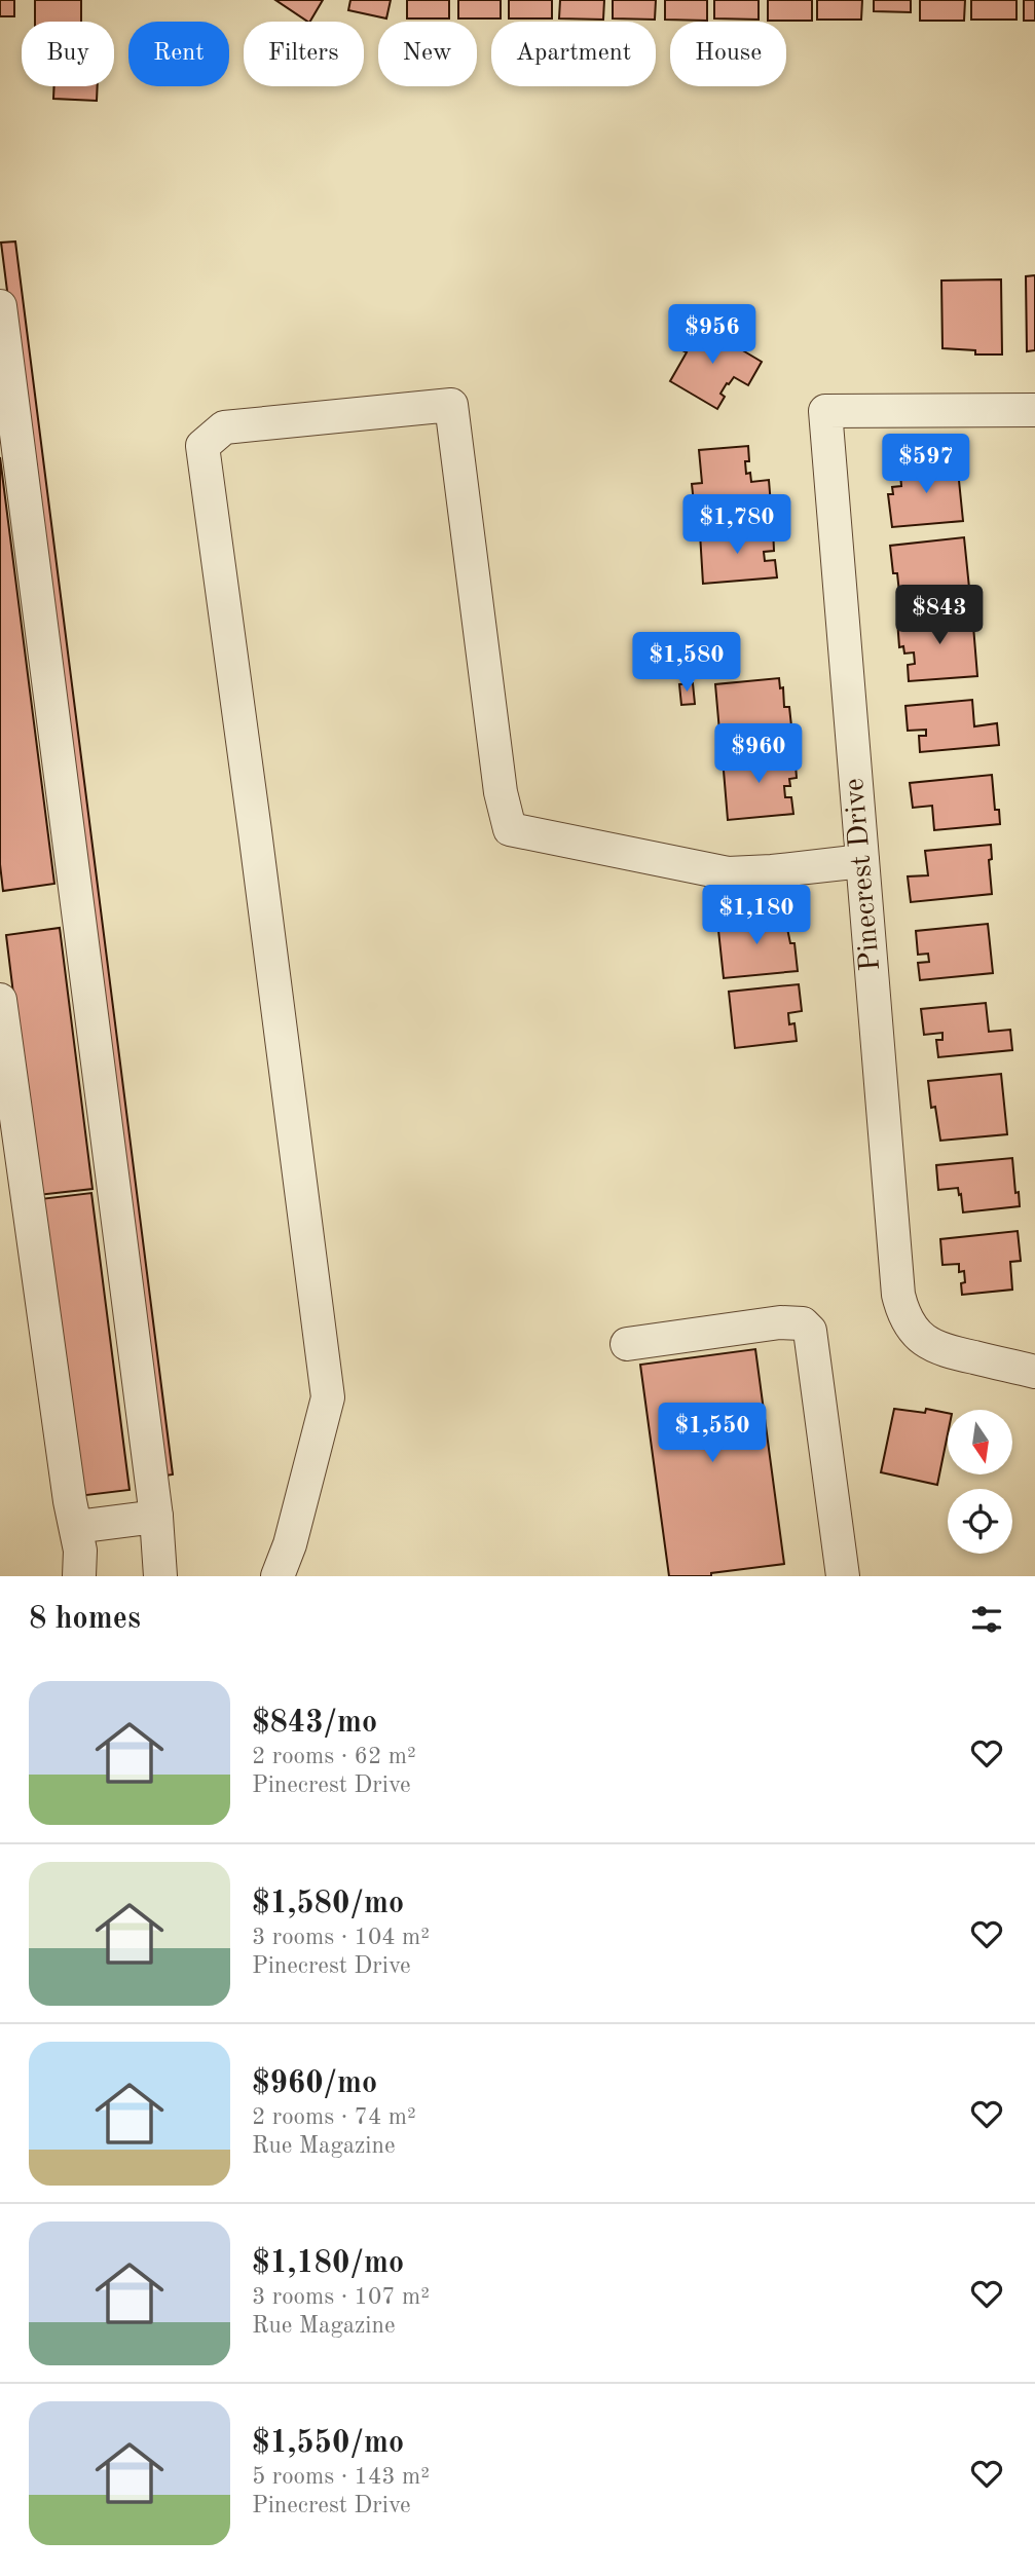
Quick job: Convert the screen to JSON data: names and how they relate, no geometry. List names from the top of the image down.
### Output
{
  "streets": {
    "street": ["Pinecrest Drive"]
  },
  "north": "bottom",
  "page": {
    "chip": [
      "Buy",
      "Rent",
      "Filters",
      "New",
      "Apartment",
      "House"
    ],
    "price": [
      "$956",
      "$597",
      "$1,780",
      "$843",
      "$1,580",
      "$960",
      "$1,180",
      "$1,550"
    ],
    "heading": "8 homes",
    "list": [
      {
        "name": "$843/mo",
        "note": "2 rooms · 62 m² · Pinecrest Drive"
      },
      {
        "name": "$1,580/mo",
        "note": "3 rooms · 104 m² · Pinecrest Drive"
      },
      {
        "name": "$960/mo",
        "note": "2 rooms · 74 m² · Rue Magazine"
      },
      {
        "name": "$1,180/mo",
        "note": "3 rooms · 107 m² · Rue Magazine"
      },
      {
        "name": "$1,550/mo",
        "note": "5 rooms · 143 m² · Pinecrest Drive"
      }
    ]
  }
}
